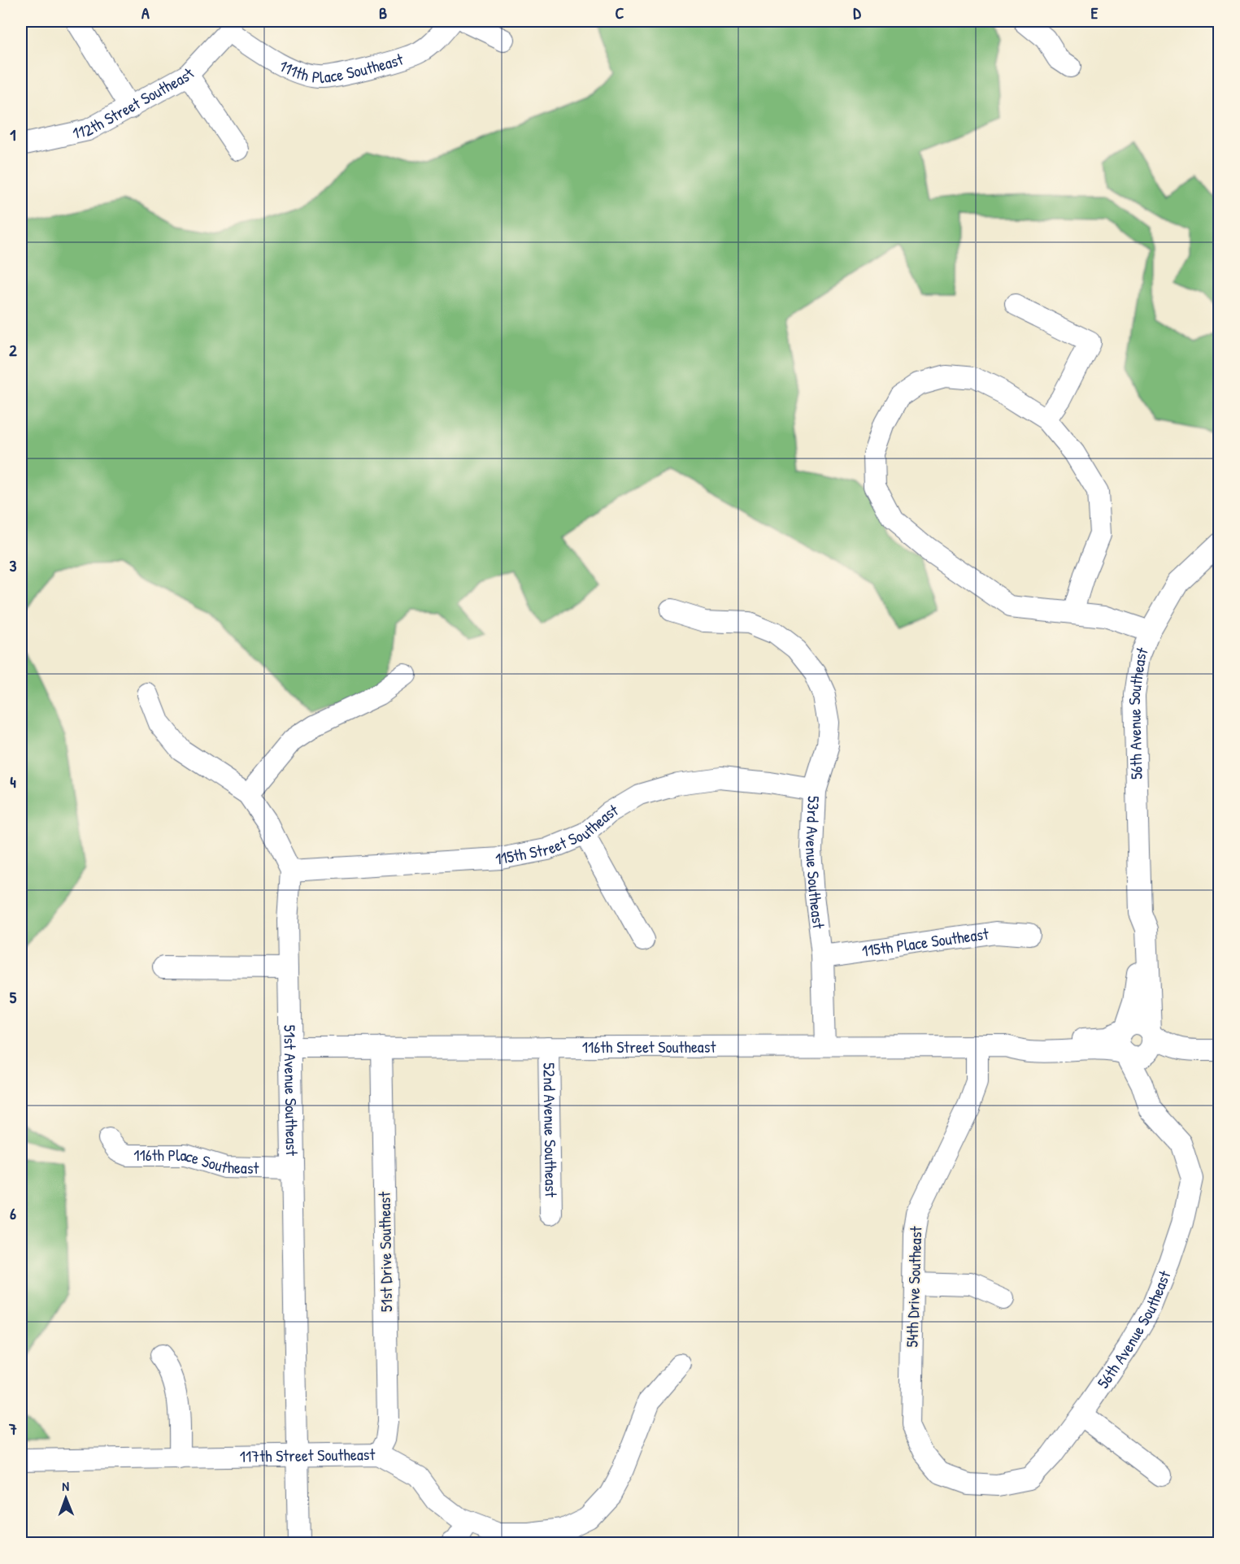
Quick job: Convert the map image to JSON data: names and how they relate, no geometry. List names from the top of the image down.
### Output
{
  "streets": {
    "street": [
      "111th Place Southeast",
      "112th Street Southeast",
      "56th Avenue Southeast",
      "115th Street Southeast",
      "53rd Avenue Southeast",
      "115th Place Southeast",
      "116th Street Southeast",
      "51st Avenue Southeast",
      "52nd Avenue Southeast",
      "116th Place Southeast",
      "51st Drive Southeast",
      "54th Drive Southeast",
      "117th Street Southeast"
    ]
  },
  "crossings": [
    ["111th Place Southeast", "112th Street Southeast"],
    ["56th Avenue Southeast", "116th Street Southeast"],
    ["56th Avenue Southeast", "54th Drive Southeast"],
    ["115th Street Southeast", "53rd Avenue Southeast"],
    ["115th Street Southeast", "51st Avenue Southeast"],
    ["53rd Avenue Southeast", "115th Place Southeast"],
    ["53rd Avenue Southeast", "116th Street Southeast"],
    ["116th Street Southeast", "51st Avenue Southeast"],
    ["116th Street Southeast", "52nd Avenue Southeast"],
    ["116th Street Southeast", "51st Drive Southeast"],
    ["116th Street Southeast", "54th Drive Southeast"],
    ["51st Avenue Southeast", "116th Place Southeast"],
    ["51st Avenue Southeast", "117th Street Southeast"],
    ["51st Drive Southeast", "117th Street Southeast"]
  ],
  "north": "top",
  "grid": {
    "columns": [
      "A",
      "B",
      "C",
      "D",
      "E"
    ],
    "rows": [
      "1",
      "2",
      "3",
      "4",
      "5",
      "6",
      "7"
    ]
  }
}
